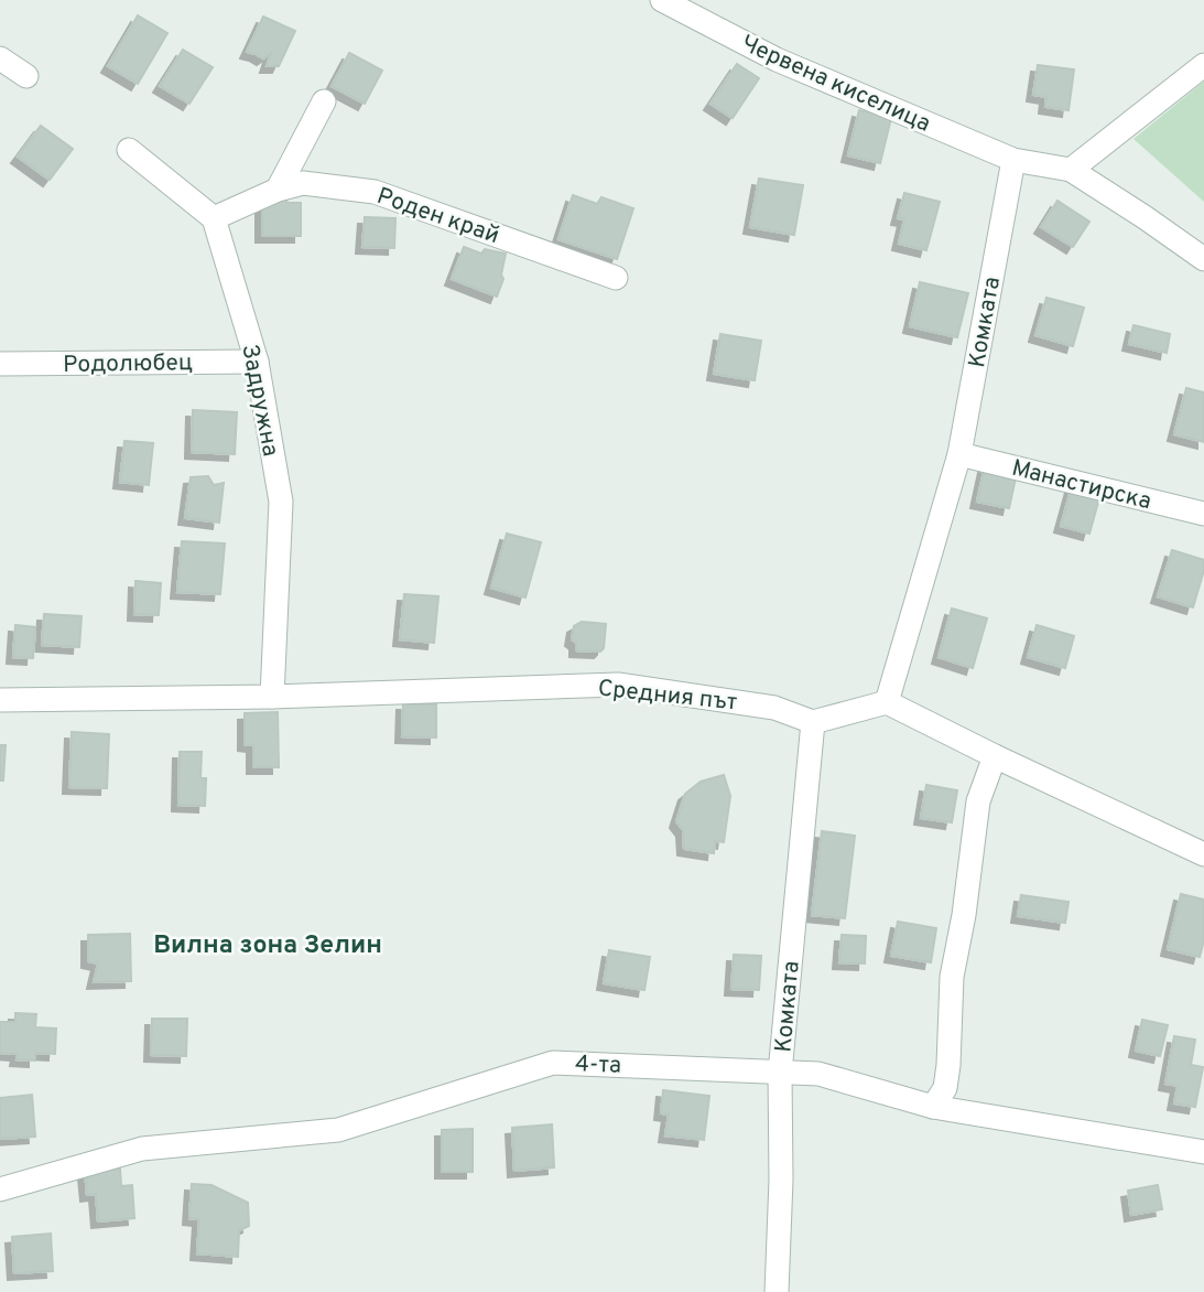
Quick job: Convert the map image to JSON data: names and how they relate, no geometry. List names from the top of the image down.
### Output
{
  "streets": {
    "street": [
      "Червена киселица",
      "Роден край",
      "Комката",
      "Родолюбец",
      "Задружна",
      "Манастирска",
      "Средния път",
      "4-та"
    ]
  },
  "crossings": [
    ["Червена киселица", "Комката"],
    ["Роден край", "Задружна"],
    ["Комката", "Манастирска"],
    ["Комката", "Средния път"],
    ["Комката", "4-та"],
    ["Родолюбец", "Задружна"],
    ["Задружна", "Средния път"]
  ],
  "districts": ["Вилна зона Зелин"]
}
